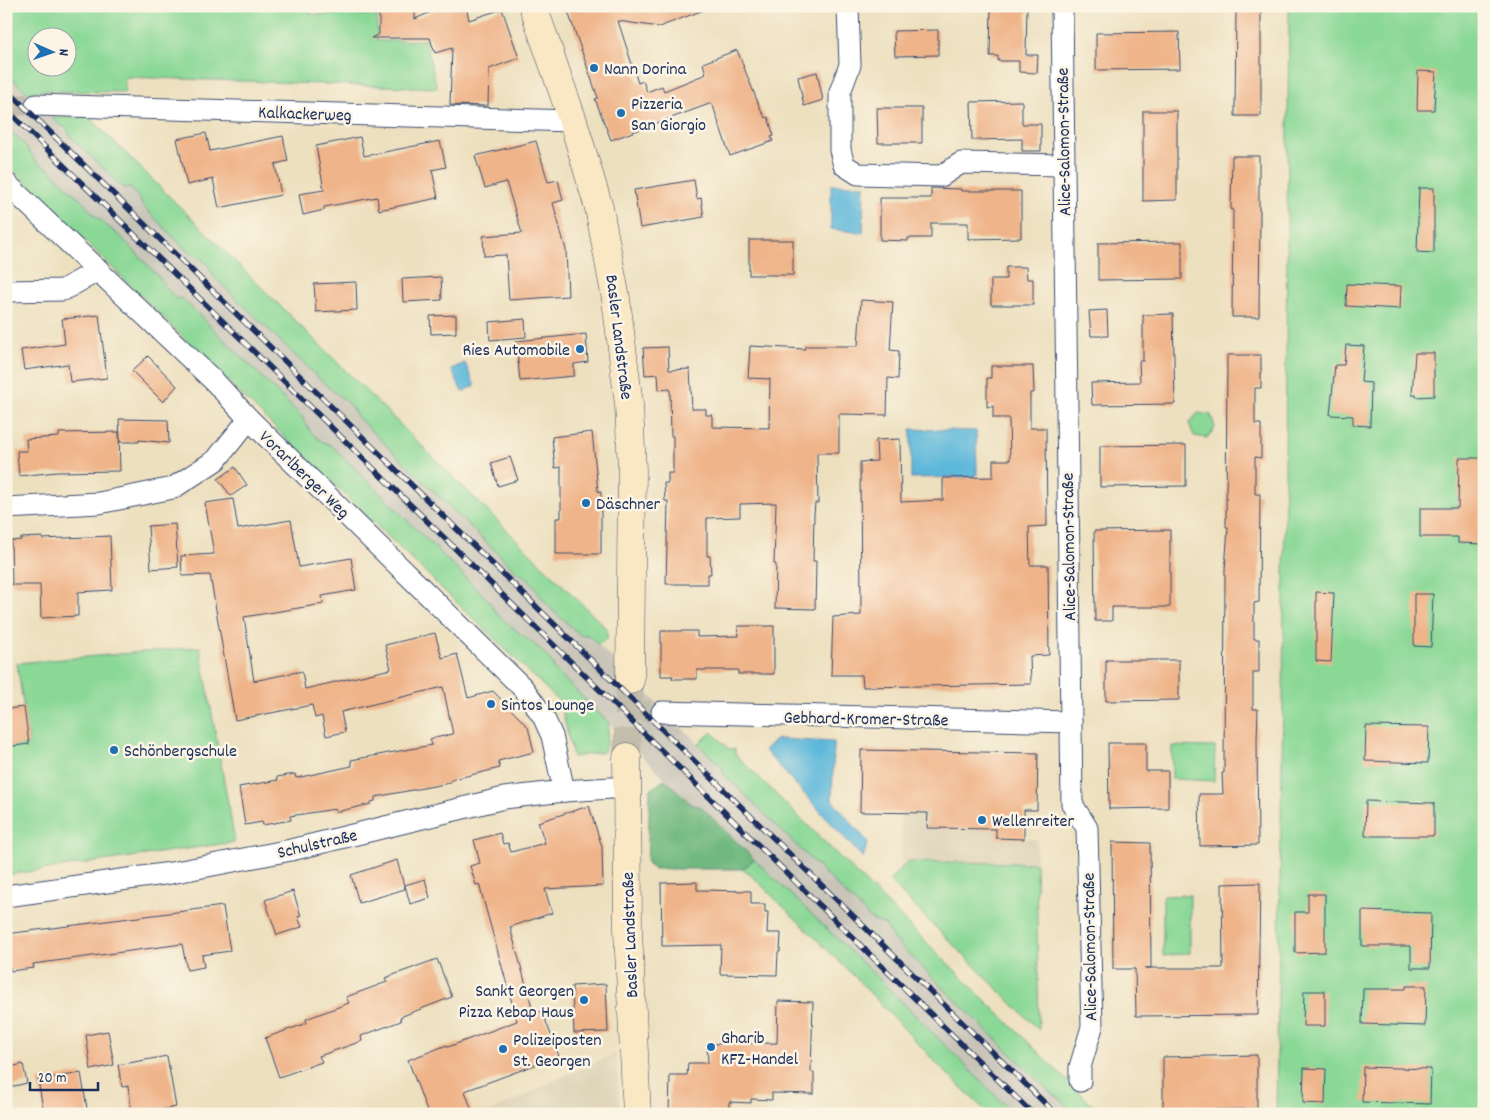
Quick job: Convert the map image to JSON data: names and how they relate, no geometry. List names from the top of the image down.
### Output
{
  "streets": {
    "street": [
      "Kalkackerweg",
      "Alice-Salomon-Straße",
      "Basler Landstraße",
      "Vorarlberger Weg",
      "Gebhard-Kromer-Straße",
      "Schulstraße"
    ]
  },
  "crossings": [
    ["Kalkackerweg", "Basler Landstraße"],
    ["Alice-Salomon-Straße", "Gebhard-Kromer-Straße"],
    ["Basler Landstraße", "Schulstraße"],
    ["Vorarlberger Weg", "Schulstraße"]
  ],
  "places": [
    "Nann Dorina",
    "Pizzeria San Giorgio",
    "Ries Automobile",
    "Däschner",
    "Sintos Lounge",
    "Schönbergschule",
    "Wellenreiter",
    "Sankt Georgen Pizza Kebap Haus",
    "Gharib KFZ-Handel",
    "Polizeiposten St. Georgen"
  ],
  "scale_bar": "20 m",
  "north": "right"
}
